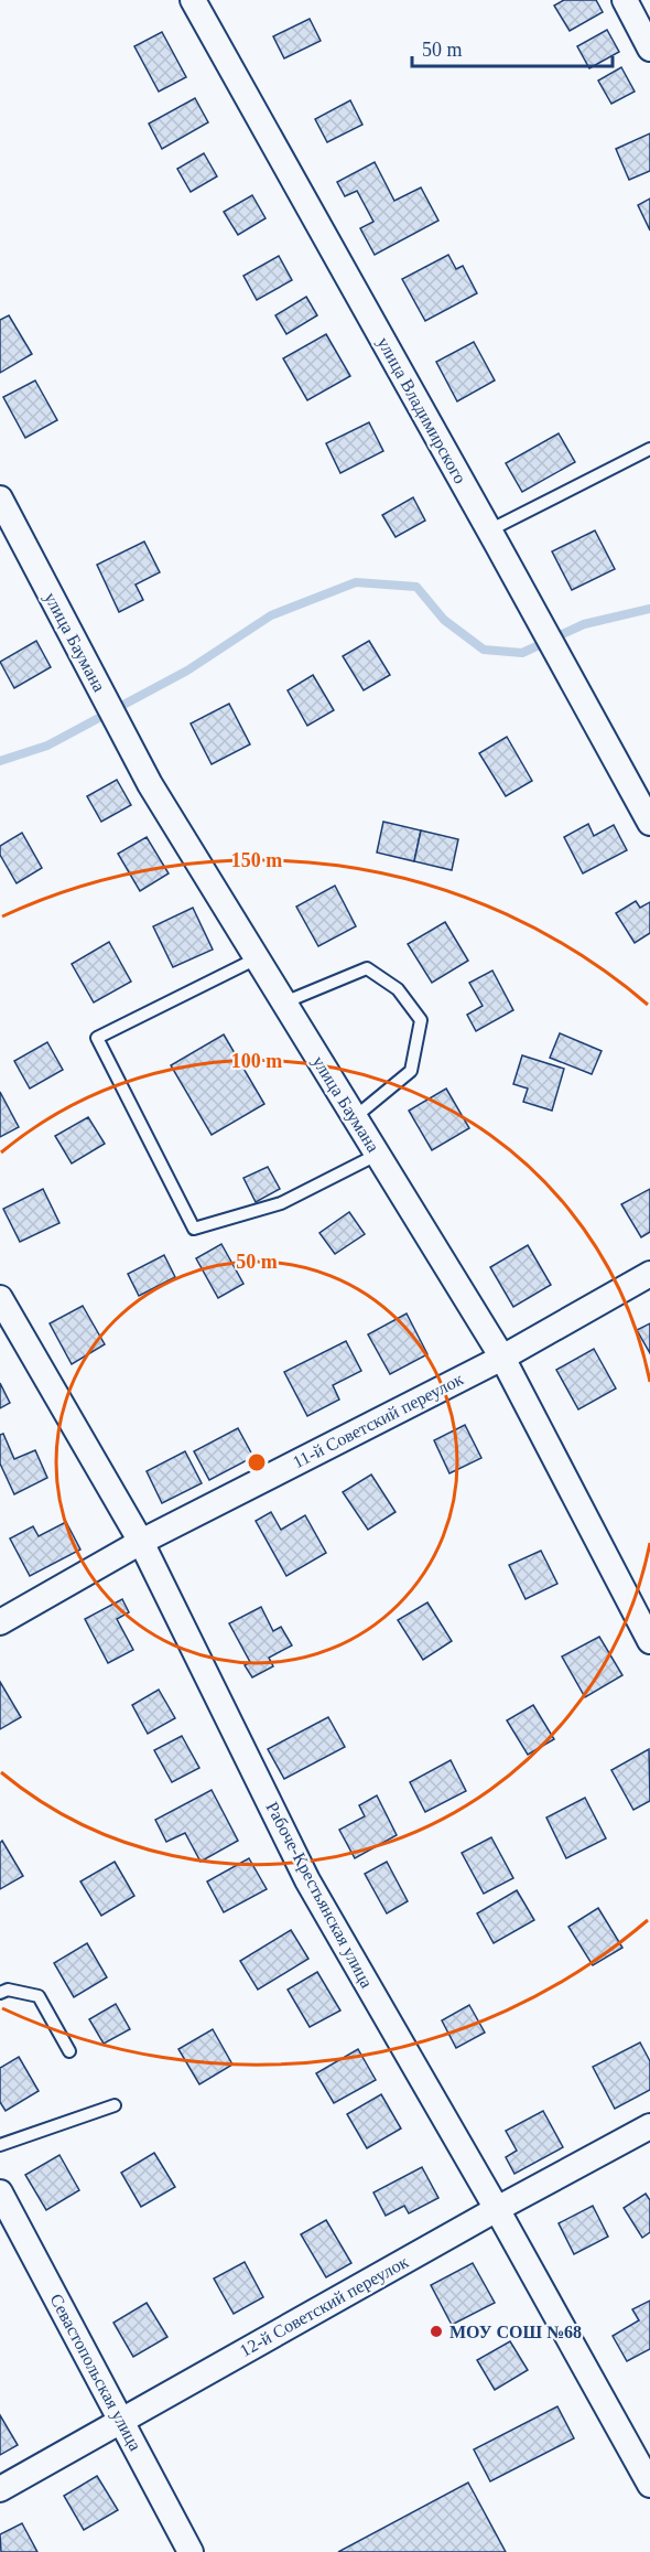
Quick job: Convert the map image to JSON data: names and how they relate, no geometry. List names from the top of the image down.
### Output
{
  "streets": {
    "street": [
      "улица Владимирского",
      "улица Баумана",
      "11-й Советский переулок",
      "Рабоче-Крестьянская улица",
      "12-й Советский переулок",
      "Севастопольская улица"
    ]
  },
  "crossings": [
    ["улица Баумана", "11-й Советский переулок"],
    ["11-й Советский переулок", "Рабоче-Крестьянская улица"],
    ["Рабоче-Крестьянская улица", "12-й Советский переулок"],
    ["12-й Советский переулок", "Севастопольская улица"]
  ],
  "places": ["МОУ СОШ №68"],
  "scale_bar": "50 m",
  "rings": ["150 m", "100 m", "50 m"]
}
